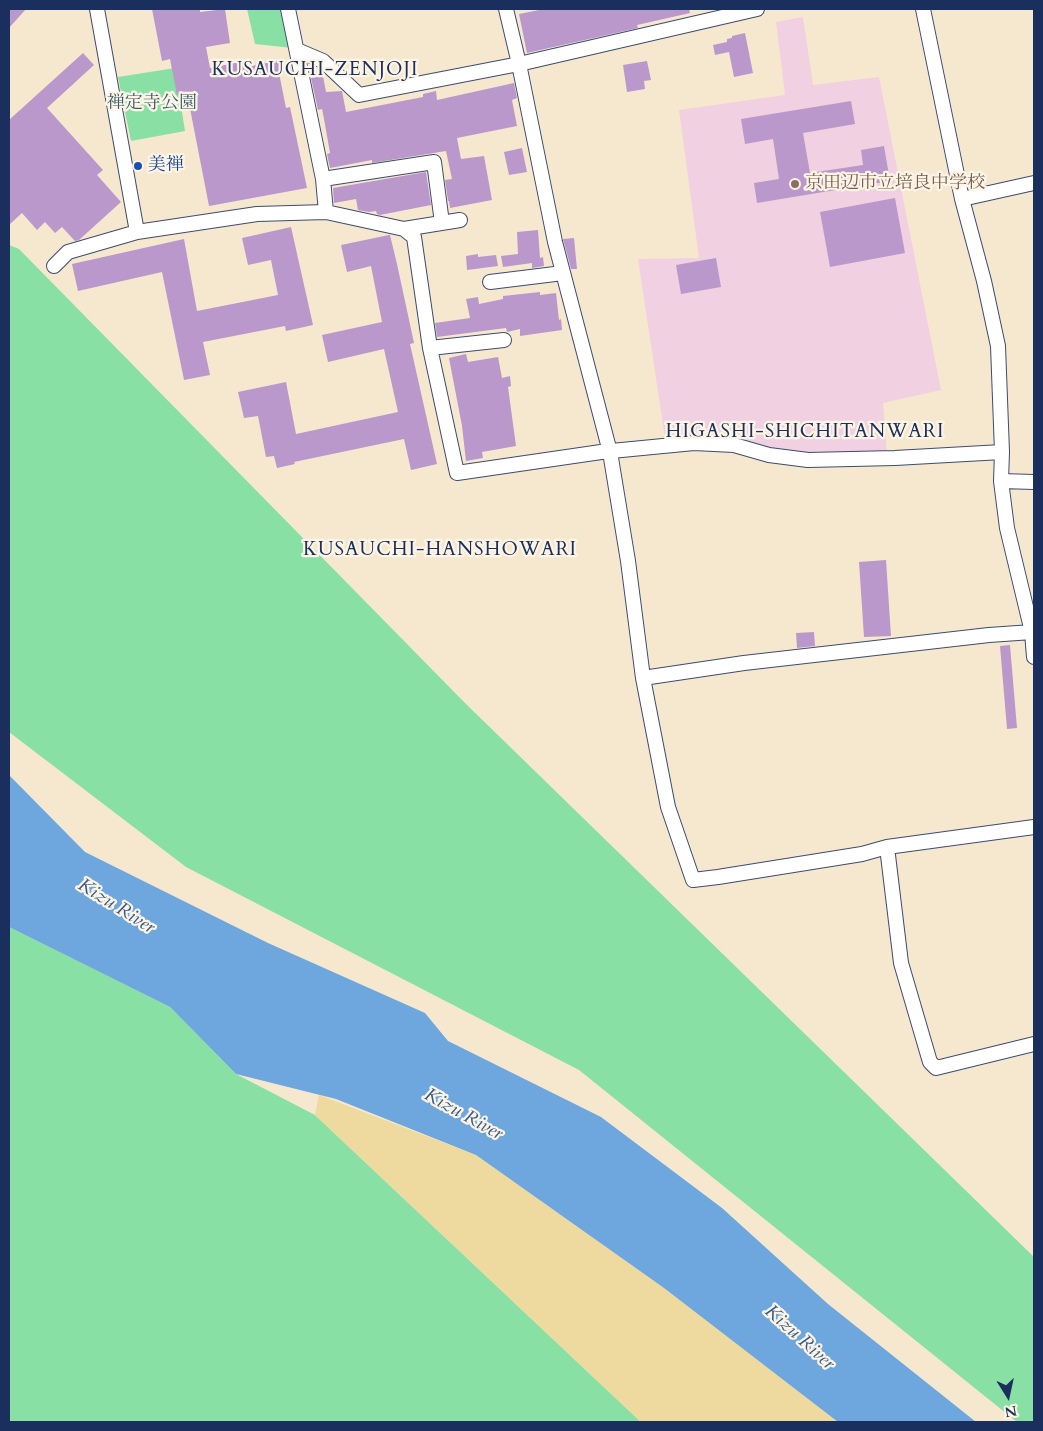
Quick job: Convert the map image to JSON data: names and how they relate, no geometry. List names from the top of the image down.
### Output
{
  "districts": ["KUSAUCHI-ZENJOJI", "HIGASHI-SHICHITANWARI", "KUSAUCHI-HANSHOWARI"],
  "water": ["Kizu River"],
  "parks": ["禅定寺公園"],
  "places": ["美禅", "京田辺市立培良中学校"],
  "north": "bottom"
}
